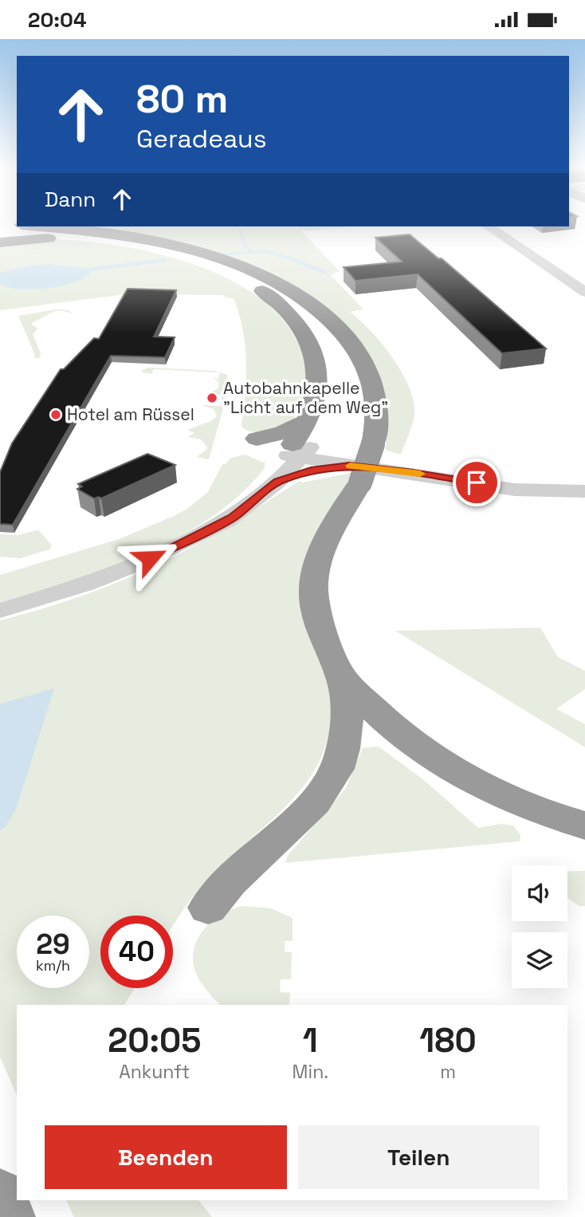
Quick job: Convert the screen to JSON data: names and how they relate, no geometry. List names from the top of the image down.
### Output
{
  "places": ["Autobahnkapelle \"Licht auf dem Weg\"", "Hotel am Rüssel"],
  "page": {
    "status": "20:04",
    "turn": ["80 m", "Geradeaus"],
    "then": "Dann",
    "speed": "29 km/h",
    "limit": "40",
    "eta": [
      "20:05",
      "Ankunft",
      "1",
      "Min.",
      "180",
      "m"
    ],
    "buttons": ["Beenden", "Teilen"]
  }
}
